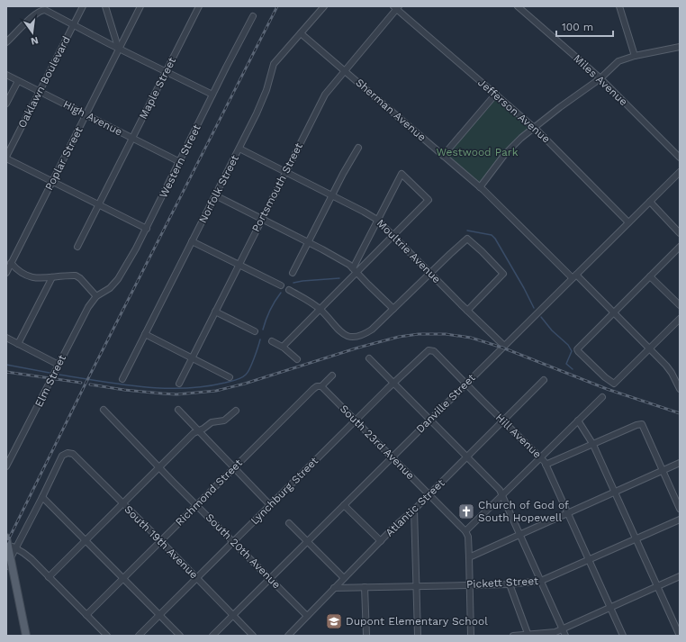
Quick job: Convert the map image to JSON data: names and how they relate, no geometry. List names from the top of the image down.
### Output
{
  "streets": {
    "street": [
      "Miles Avenue",
      "Oaklawn Boulevard",
      "Maple Street",
      "Sherman Avenue",
      "Jefferson Avenue",
      "High Avenue",
      "Poplar Street",
      "Western Street",
      "Portsmouth Street",
      "Norfolk Street",
      "Moultrie Avenue",
      "Elm Street",
      "Danville Street",
      "Hill Avenue",
      "South 23rd Avenue",
      "Lynchburg Street",
      "Richmond Street",
      "Atlantic Street",
      "South 19th Avenue",
      "South 20th Avenue",
      "Pickett Street"
    ]
  },
  "crossings": [
    ["Oaklawn Boulevard", "High Avenue"],
    ["Maple Street", "High Avenue"],
    ["Sherman Avenue", "Portsmouth Street"],
    ["Sherman Avenue", "Norfolk Street"],
    ["Sherman Avenue", "Danville Street"],
    ["Jefferson Avenue", "Portsmouth Street"],
    ["Jefferson Avenue", "Danville Street"],
    ["High Avenue", "Poplar Street"],
    ["High Avenue", "Western Street"],
    ["Western Street", "Elm Street"],
    ["Portsmouth Street", "Moultrie Avenue"],
    ["Norfolk Street", "Moultrie Avenue"],
    ["Moultrie Avenue", "Danville Street"],
    ["Danville Street", "Hill Avenue"],
    ["Danville Street", "South 23rd Avenue"],
    ["Danville Street", "South 19th Avenue"],
    ["Danville Street", "South 20th Avenue"],
    ["Hill Avenue", "Lynchburg Street"],
    ["Hill Avenue", "Atlantic Street"],
    ["Hill Avenue", "Pickett Street"],
    ["South 23rd Avenue", "Lynchburg Street"],
    ["South 23rd Avenue", "Richmond Street"],
    ["South 23rd Avenue", "Atlantic Street"],
    ["Lynchburg Street", "South 19th Avenue"],
    ["Lynchburg Street", "South 20th Avenue"],
    ["Richmond Street", "South 19th Avenue"],
    ["Richmond Street", "South 20th Avenue"],
    ["Atlantic Street", "South 20th Avenue"],
    ["Atlantic Street", "Pickett Street"]
  ],
  "parks": ["Westwood Park"],
  "places": {
    "church": ["Church of God of South Hopewell"],
    "school or university": ["Dupont Elementary School"]
  },
  "scale_bar": "100 m",
  "north": "bottom"
}
